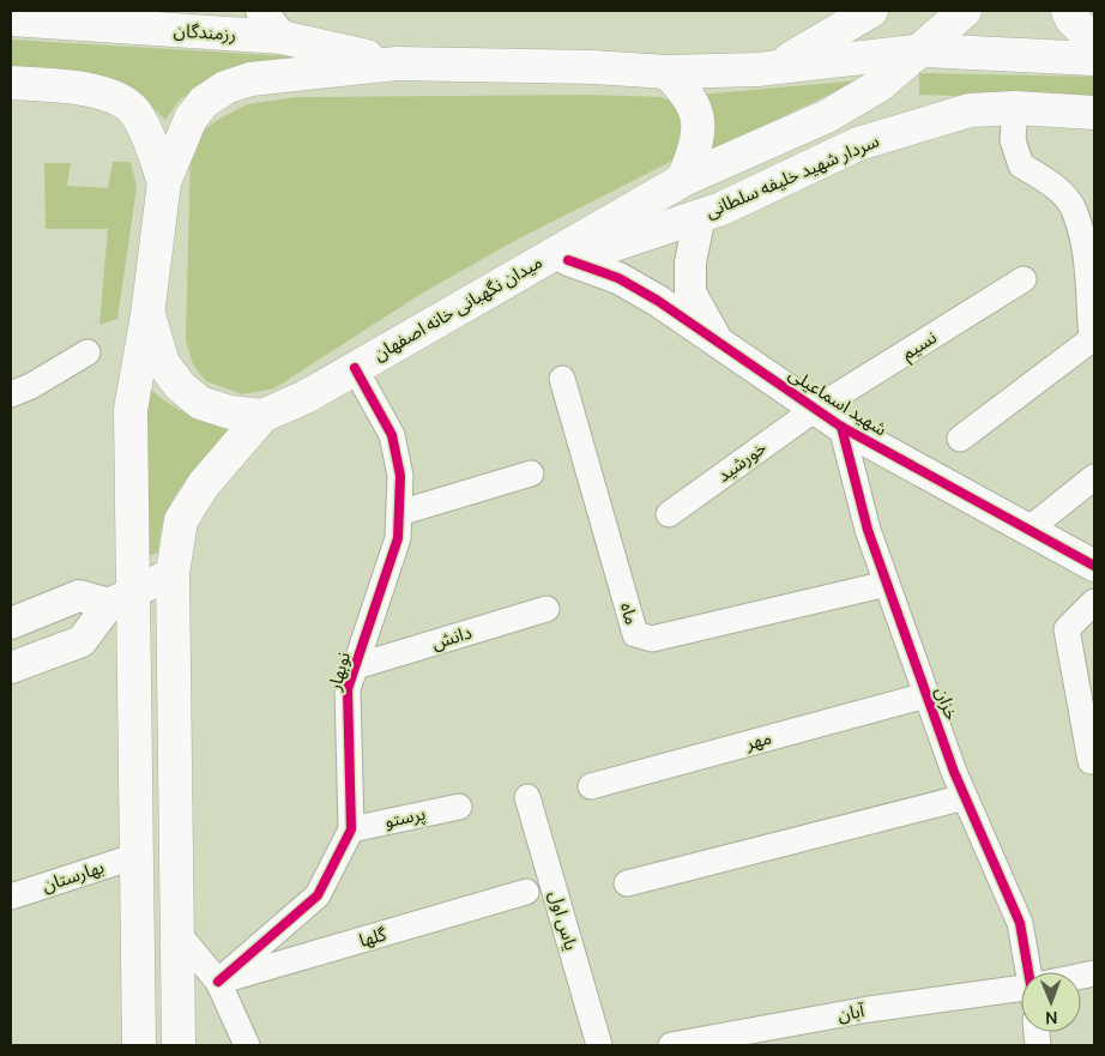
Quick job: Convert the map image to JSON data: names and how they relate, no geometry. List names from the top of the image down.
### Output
{
  "streets": {
    "main road": ["رزمندگان", "سردار شهید خلیفه سلطانی", "میدان نگهبانی خانه اصفهان"],
    "street": [
      "نسیم",
      "شهید اسماعیلی",
      "خورشید",
      "ماه",
      "دانش",
      "نوبهار",
      "خزان",
      "مهر",
      "پرستو",
      "بهارستان",
      "یاس اول",
      "گلها",
      "آبان"
    ]
  },
  "crossings": [
    ["سردار شهید خلیفه سلطانی", "میدان نگهبانی خانه اصفهان"],
    ["سردار شهید خلیفه سلطانی", "شهید اسماعیلی"],
    ["میدان نگهبانی خانه اصفهان", "نوبهار"],
    ["نسیم", "شهید اسماعیلی"],
    ["نسیم", "خورشید"],
    ["شهید اسماعیلی", "خورشید"],
    ["شهید اسماعیلی", "خزان"],
    ["ماه", "خزان"],
    ["دانش", "نوبهار"],
    ["نوبهار", "پرستو"],
    ["نوبهار", "گلها"],
    ["خزان", "مهر"]
  ],
  "north": "bottom"
}
